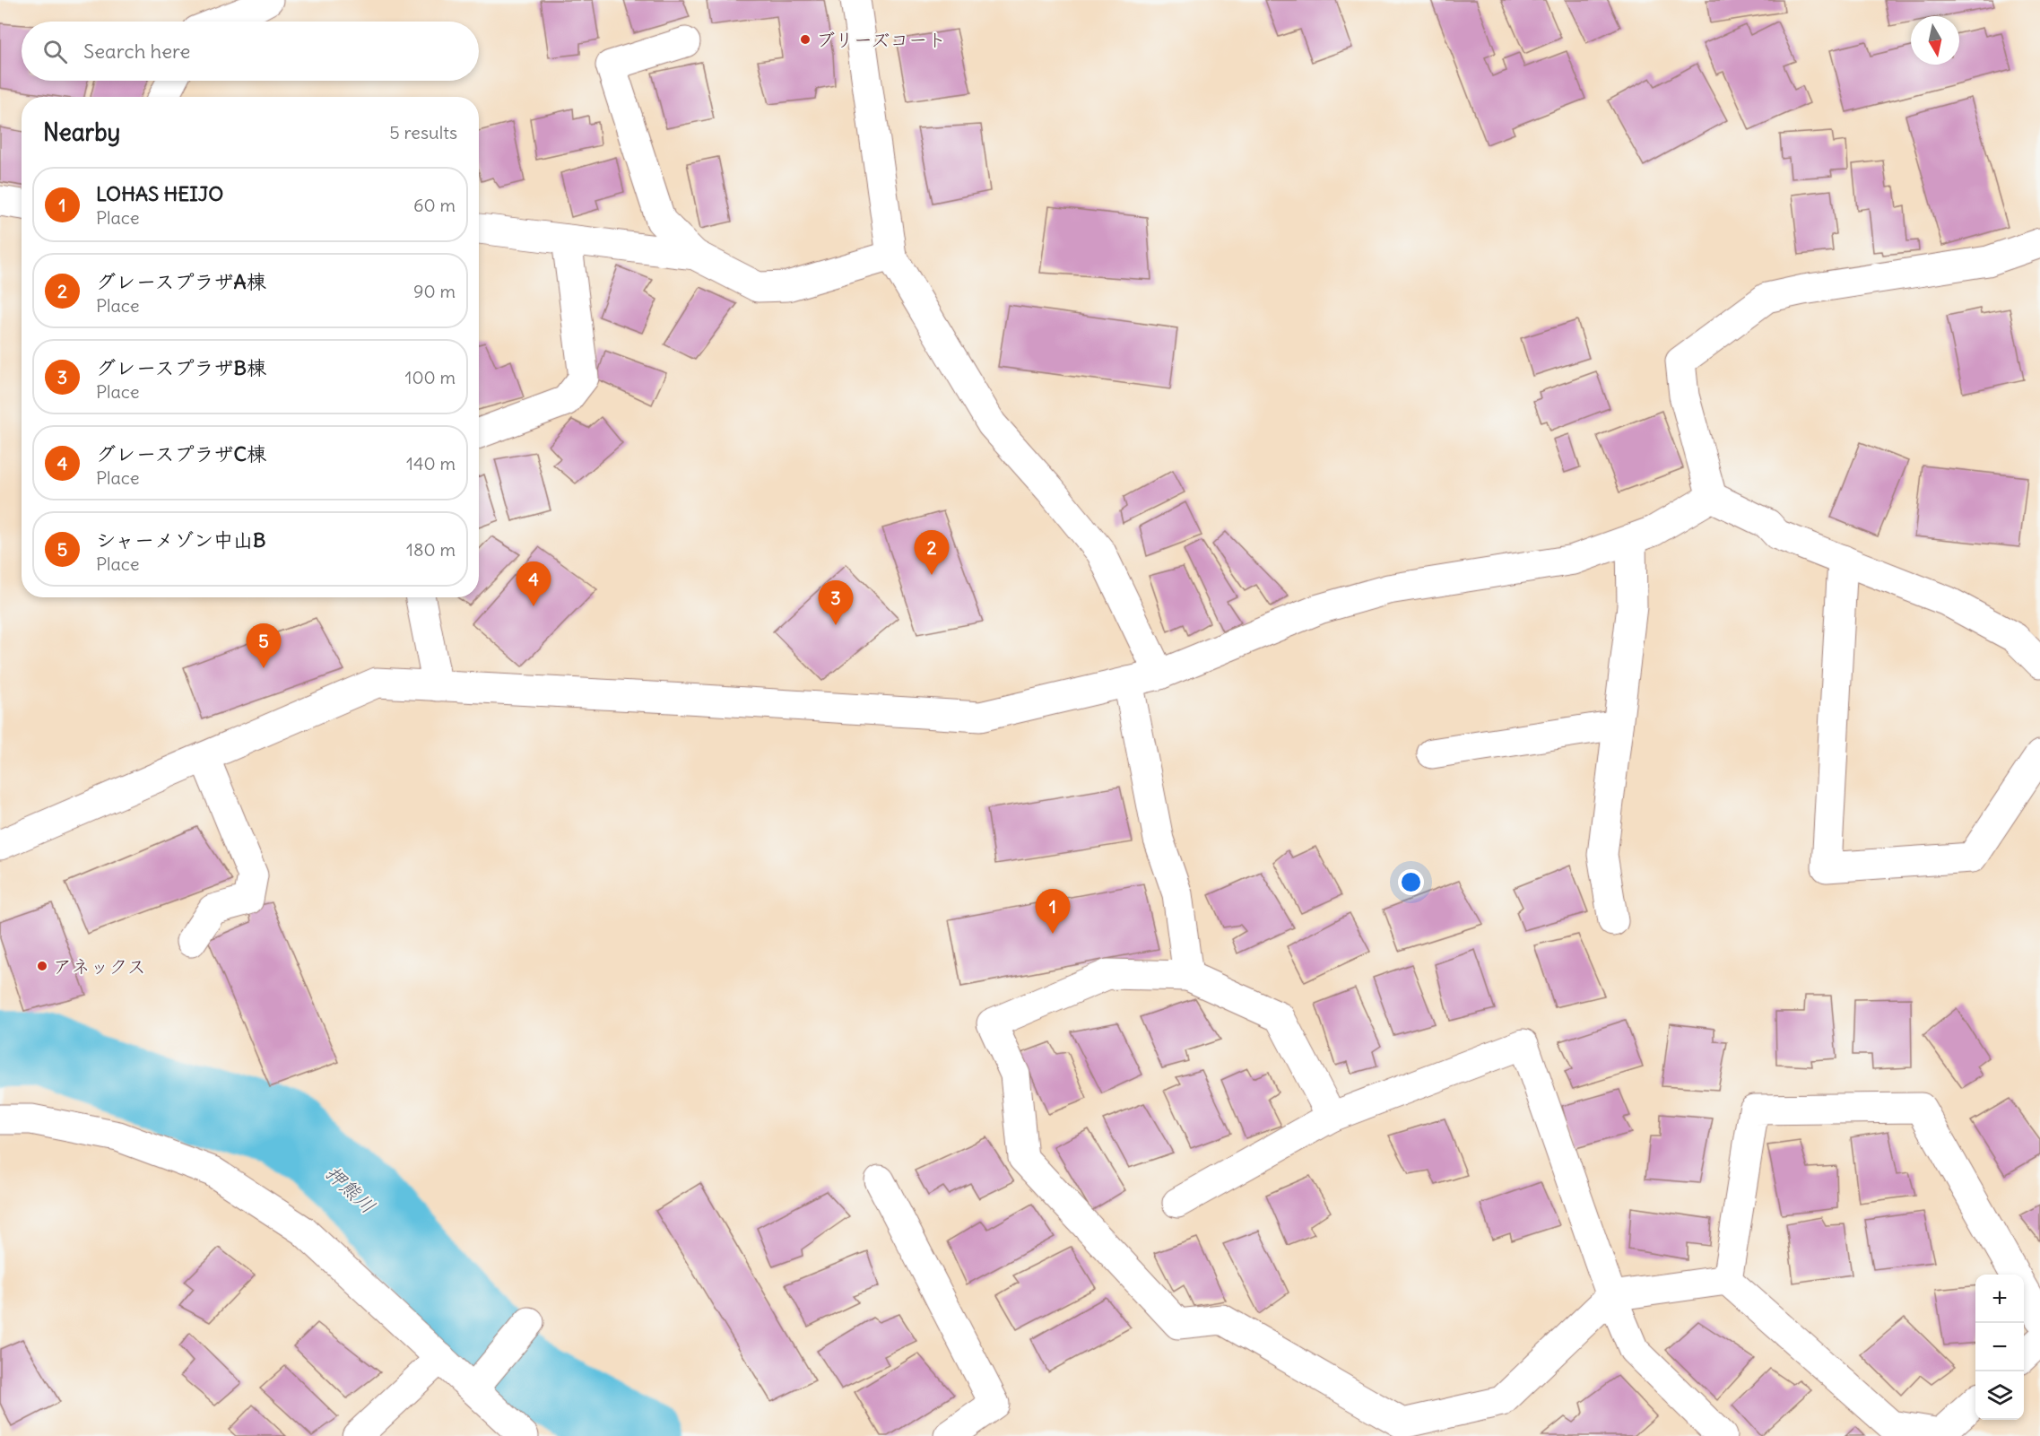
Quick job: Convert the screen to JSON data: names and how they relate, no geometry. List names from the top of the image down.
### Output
{
  "water": ["押熊川"],
  "places": ["ブリーズコート", "アネックス"],
  "north": "bottom",
  "page": {
    "search": "Search here",
    "heading": ["Nearby", "5 results"],
    "list": [
      {
        "mark": "1",
        "name": "LOHAS HEIJO",
        "note": "Place",
        "value": "60 m"
      },
      {
        "mark": "2",
        "name": "グレースプラザA棟",
        "note": "Place",
        "value": "90 m"
      },
      {
        "mark": "3",
        "name": "グレースプラザB棟",
        "note": "Place",
        "value": "100 m"
      },
      {
        "mark": "4",
        "name": "グレースプラザC棟",
        "note": "Place",
        "value": "140 m"
      },
      {
        "mark": "5",
        "name": "シャーメゾン中山B",
        "note": "Place",
        "value": "180 m"
      }
    ],
    "pins": [
      "2",
      "4",
      "3",
      "5",
      "1"
    ],
    "map_buttons": ["+", "−"]
  }
}
